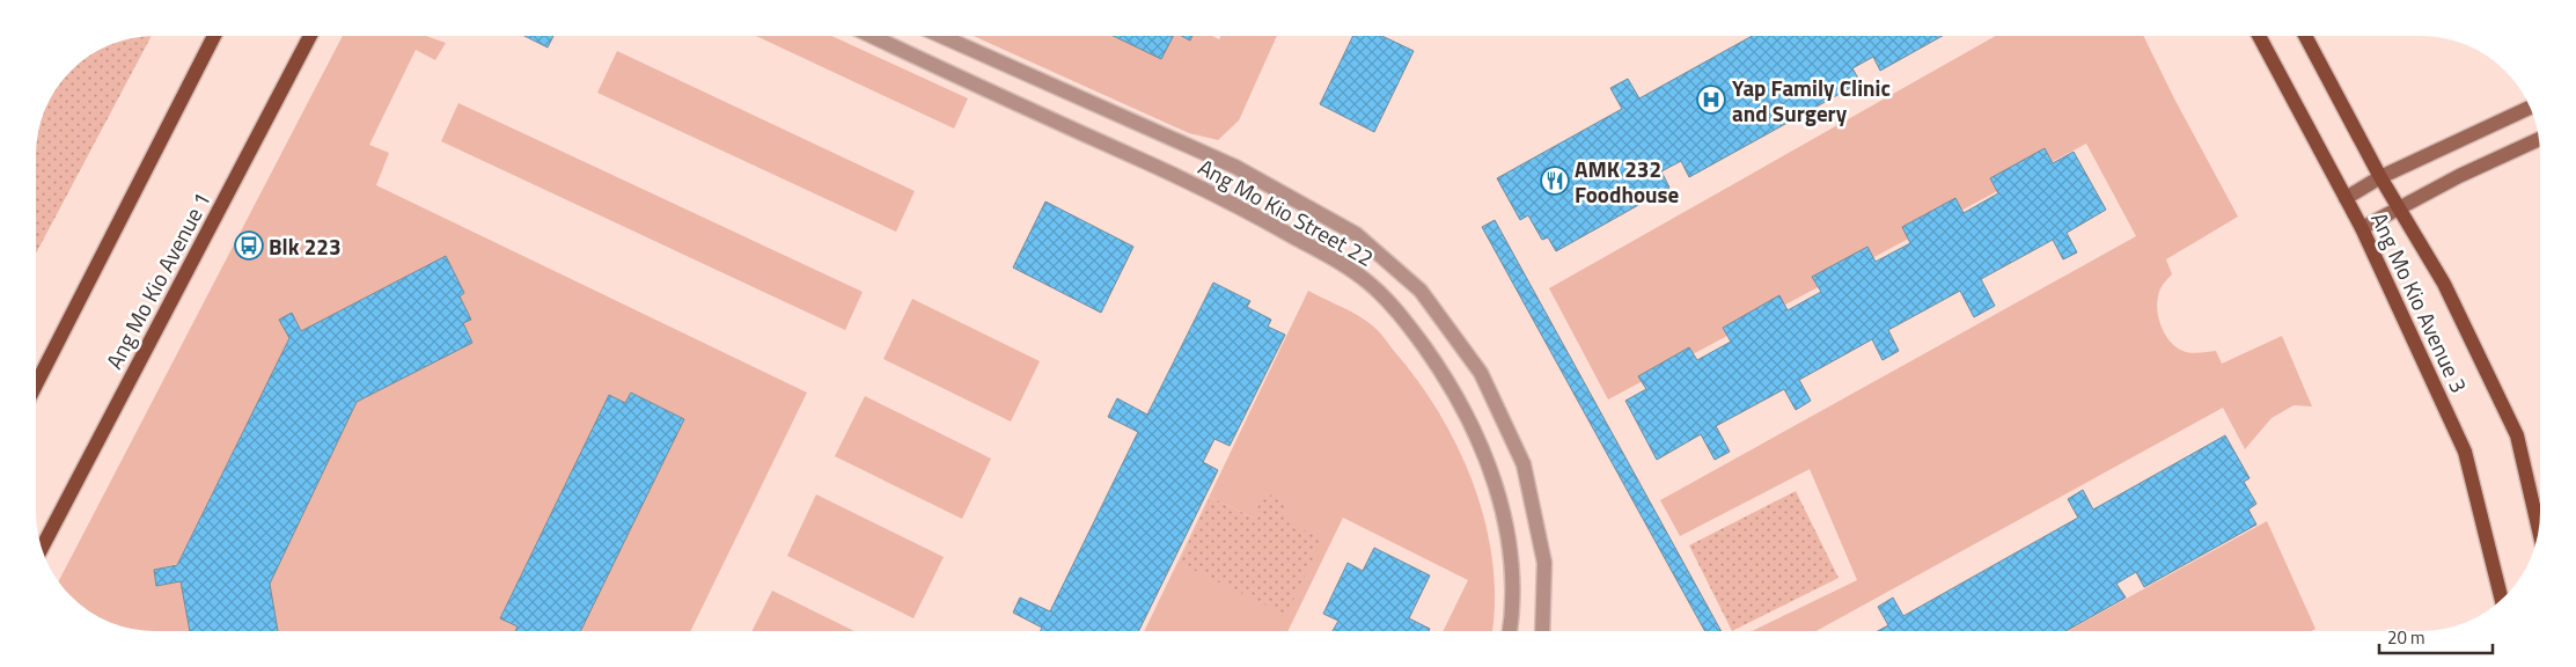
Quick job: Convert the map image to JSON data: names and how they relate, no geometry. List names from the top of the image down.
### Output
{
  "streets": {
    "main road": ["Ang Mo Kio Avenue 1", "Ang Mo Kio Avenue 3"],
    "street": ["Ang Mo Kio Street 22"]
  },
  "places": {
    "hospital": ["Yap Family Clinic and Surgery"],
    "restaurant": ["AMK 232 Foodhouse"],
    "bus stop": ["Blk 223"]
  },
  "scale_bar": "20 m"
}
